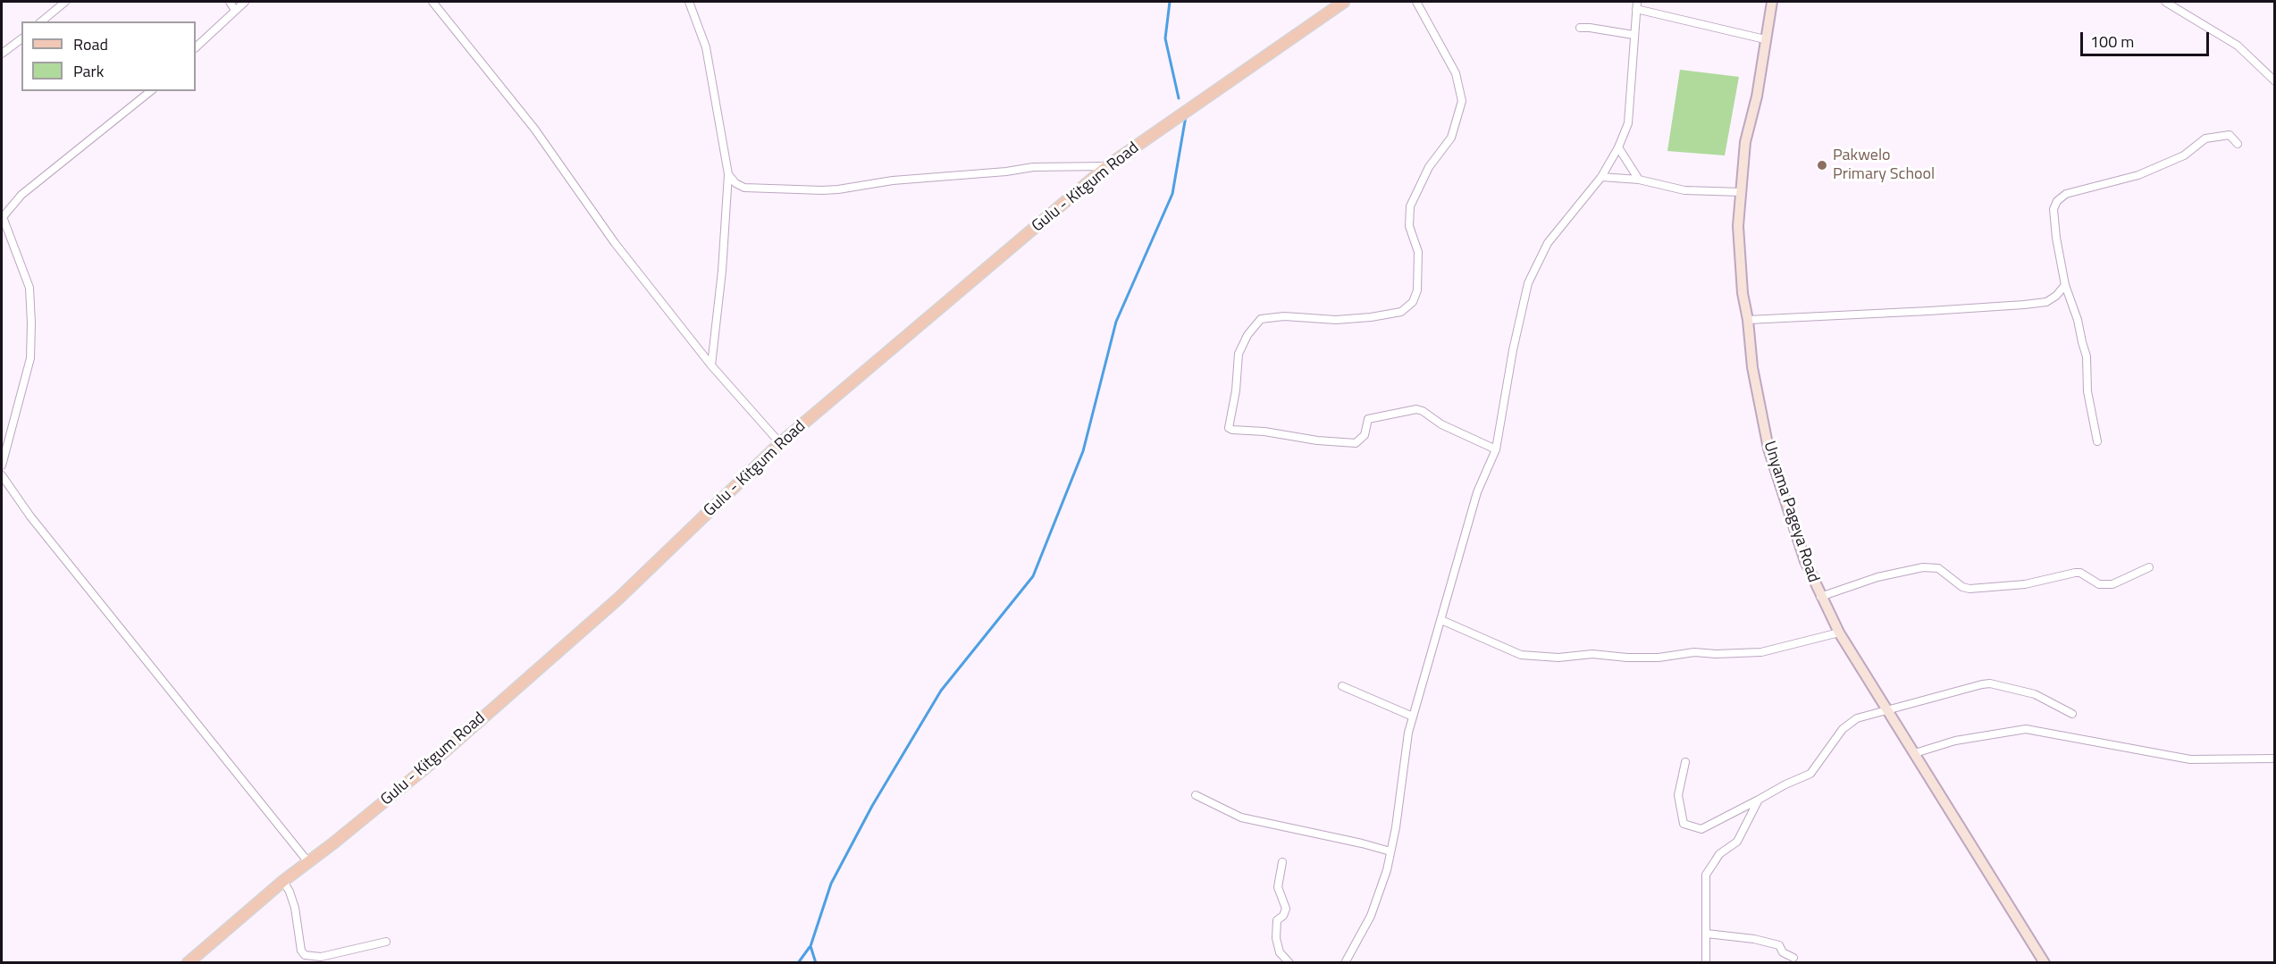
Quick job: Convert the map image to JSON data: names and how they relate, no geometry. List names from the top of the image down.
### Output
{
  "streets": {
    "main road": ["Gulu - Kitgum Road"],
    "street": ["Unyama Pageya Road"]
  },
  "places": ["Pakwelo Primary School"],
  "legend": ["Road", "Park"],
  "scale_bar": "100 m"
}
